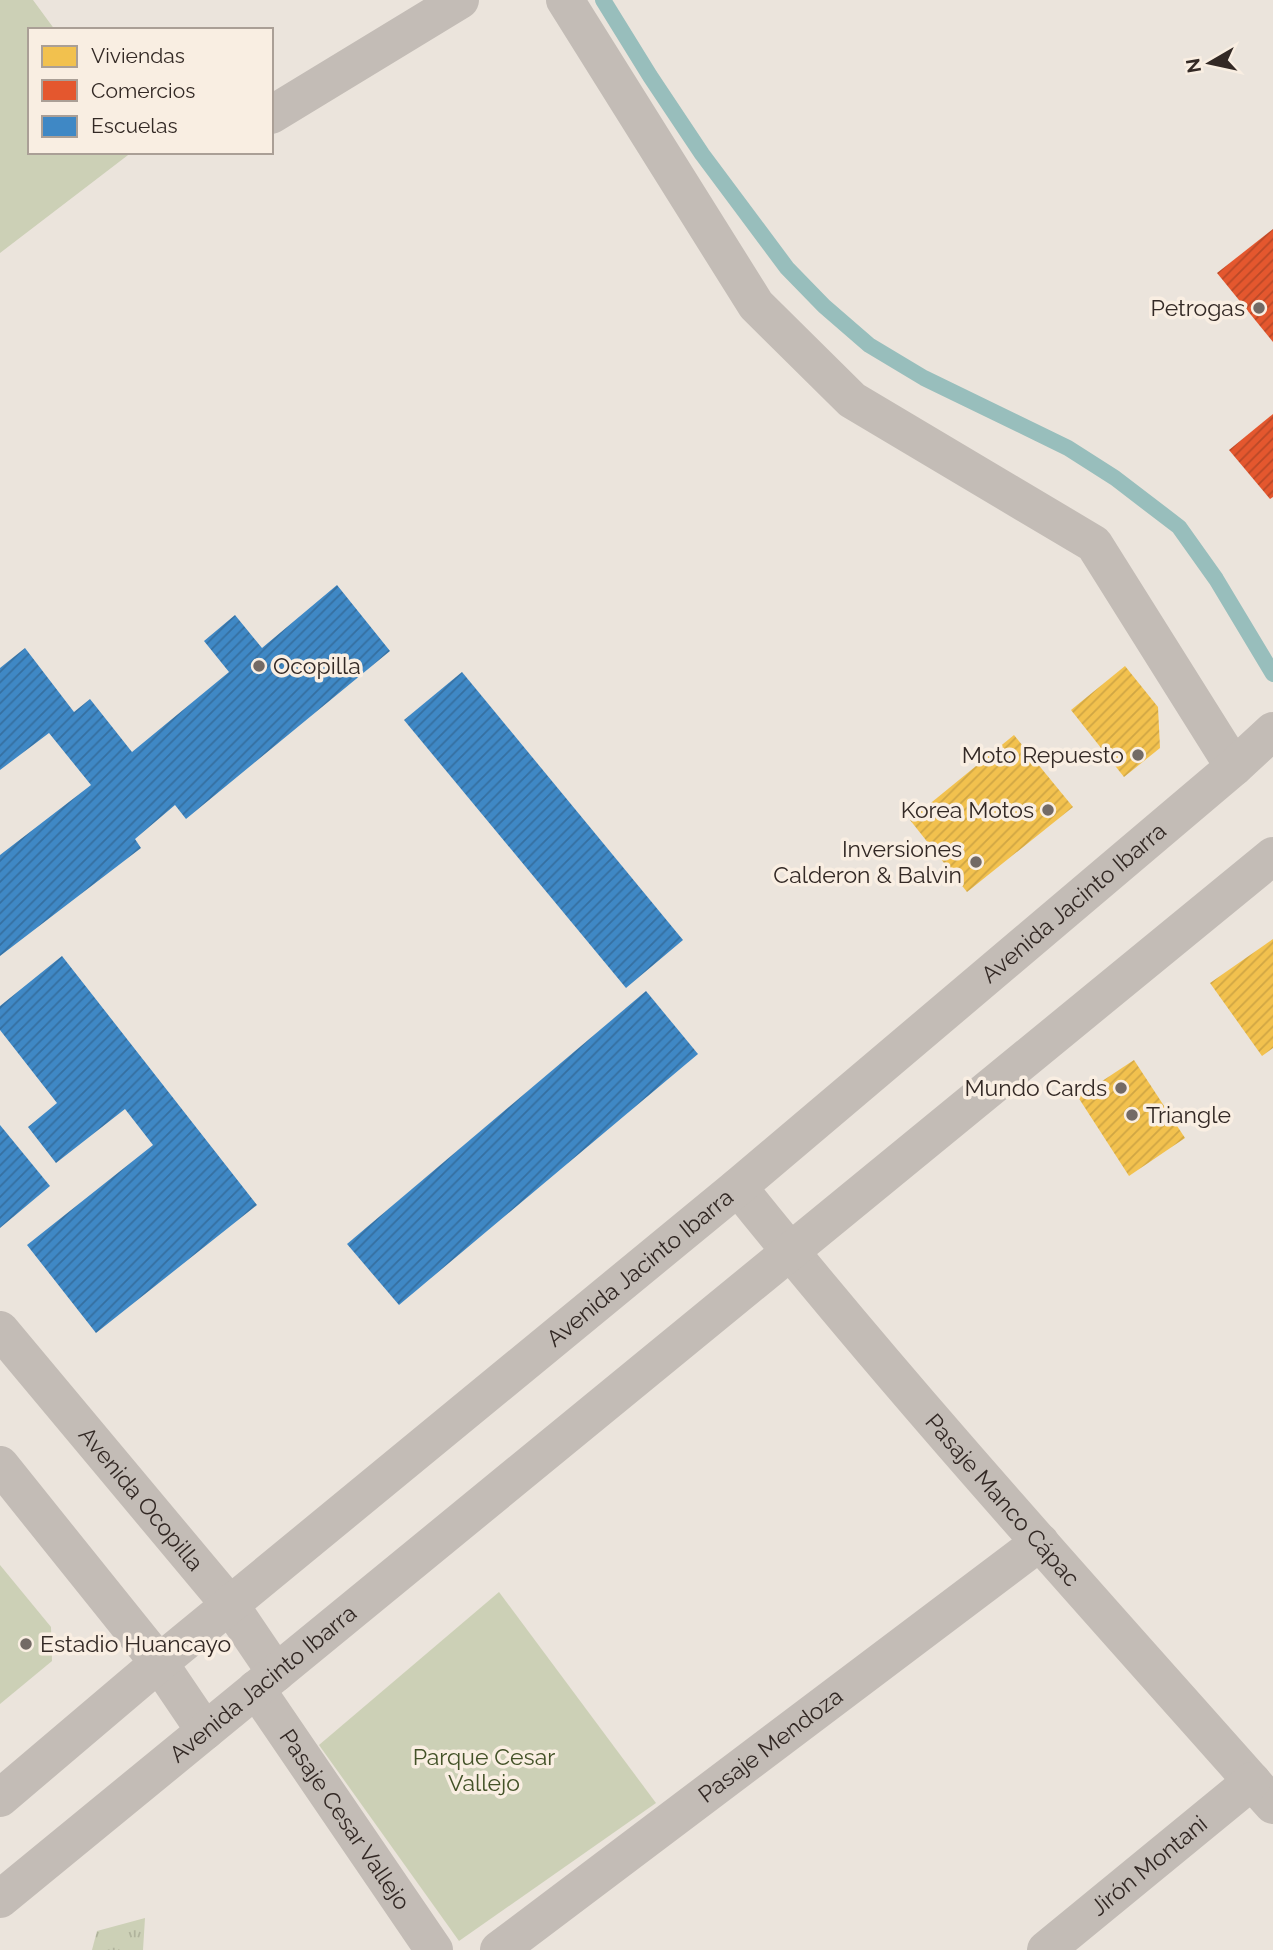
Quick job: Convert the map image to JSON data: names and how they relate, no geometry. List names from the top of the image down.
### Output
{
  "streets": {
    "street": [
      "Avenida Jacinto Ibarra",
      "Pasaje Manco Cápac",
      "Avenida Ocopilla",
      "Pasaje Mendoza",
      "Pasaje Cesar Vallejo",
      "Jirón Montani"
    ]
  },
  "crossings": [
    ["Avenida Jacinto Ibarra", "Pasaje Manco Cápac"],
    ["Avenida Jacinto Ibarra", "Avenida Ocopilla"],
    ["Avenida Jacinto Ibarra", "Pasaje Cesar Vallejo"],
    ["Pasaje Manco Cápac", "Pasaje Mendoza"],
    ["Pasaje Manco Cápac", "Jirón Montani"],
    ["Avenida Ocopilla", "Pasaje Cesar Vallejo"]
  ],
  "parks": ["Parque Cesar Vallejo"],
  "places": [
    "Petrogas",
    "Ocopilla",
    "Moto Repuesto",
    "Korea Motos",
    "Inversiones Calderon & Balvin",
    "Mundo Cards",
    "Triangle",
    "Estadio Huancayo"
  ],
  "legend": ["Viviendas", "Comercios", "Escuelas"],
  "north": "left"
}
